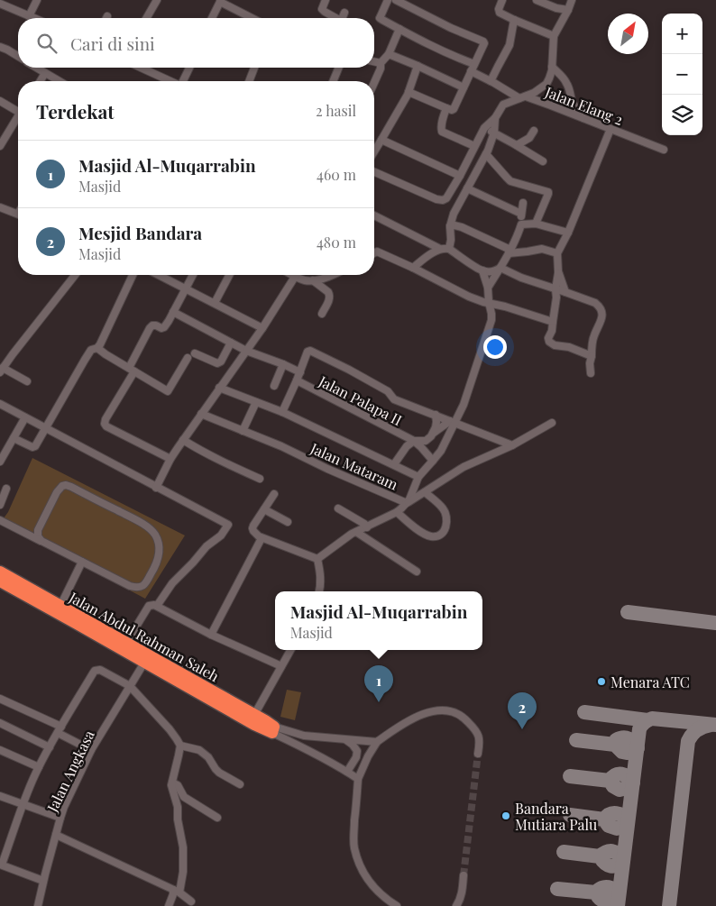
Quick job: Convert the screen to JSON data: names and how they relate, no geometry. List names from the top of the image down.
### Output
{
  "streets": {
    "highway": ["Jalan Abdul Rahman Saleh"],
    "street": [
      "Jalan Elang 2",
      "Jalan Palapa II",
      "Jalan Mataram",
      "Jalan Angkasa"
    ]
  },
  "crossings": [
    ["Jalan Abdul Rahman Saleh", "Jalan Angkasa"]
  ],
  "places": ["Menara ATC", "Bandara Mutiara Palu"],
  "north": "top right",
  "page": {
    "map_buttons": ["+", "−"],
    "search": "Cari di sini",
    "heading": ["Terdekat", "2 hasil"],
    "list": [
      {
        "mark": "1",
        "name": "Masjid Al-Muqarrabin",
        "note": "Masjid",
        "value": "460 m"
      },
      {
        "mark": "2",
        "name": "Mesjid Bandara",
        "note": "Masjid",
        "value": "480 m"
      }
    ],
    "popup": ["Masjid Al-Muqarrabin", "Masjid"],
    "pins": ["1", "2"]
  }
}
